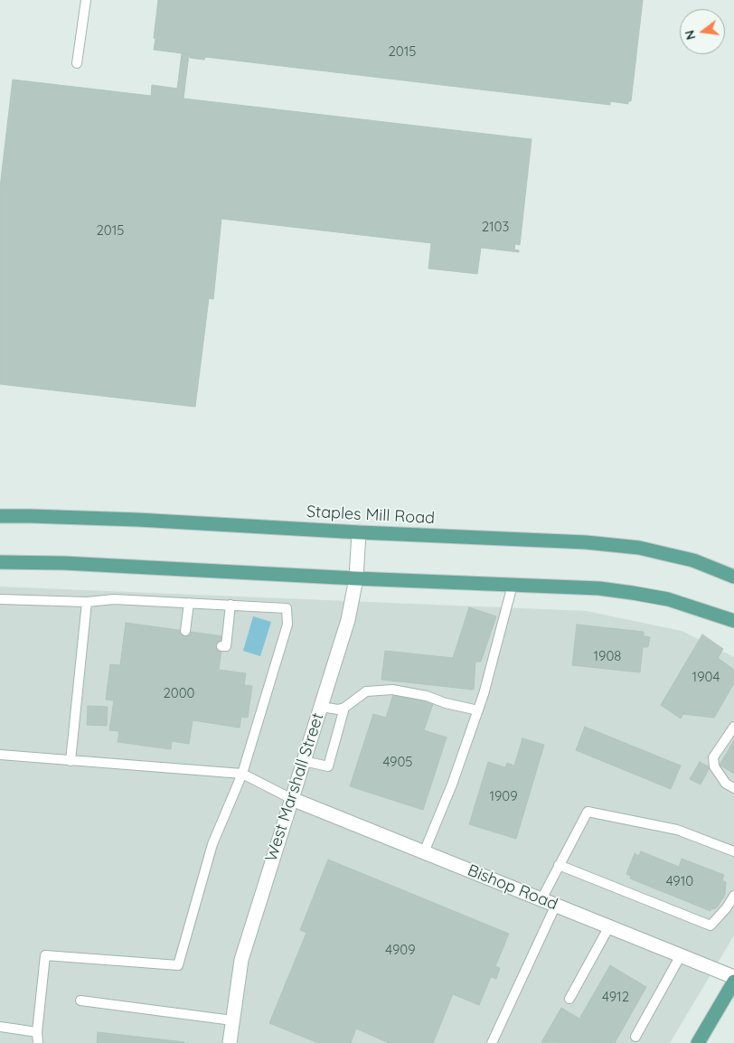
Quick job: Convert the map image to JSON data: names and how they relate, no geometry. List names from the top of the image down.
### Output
{
  "streets": {
    "main road": ["Staples Mill Road"],
    "street": ["West Marshall Street", "Bishop Road"]
  },
  "crossings": [
    ["Staples Mill Road", "West Marshall Street"],
    ["West Marshall Street", "Bishop Road"]
  ],
  "house_numbers": [
    "2015",
    "2103",
    "2015",
    "1908",
    "1904",
    "2000",
    "4905",
    "1909",
    "4910",
    "4909",
    "4912"
  ],
  "north": "left"
}
